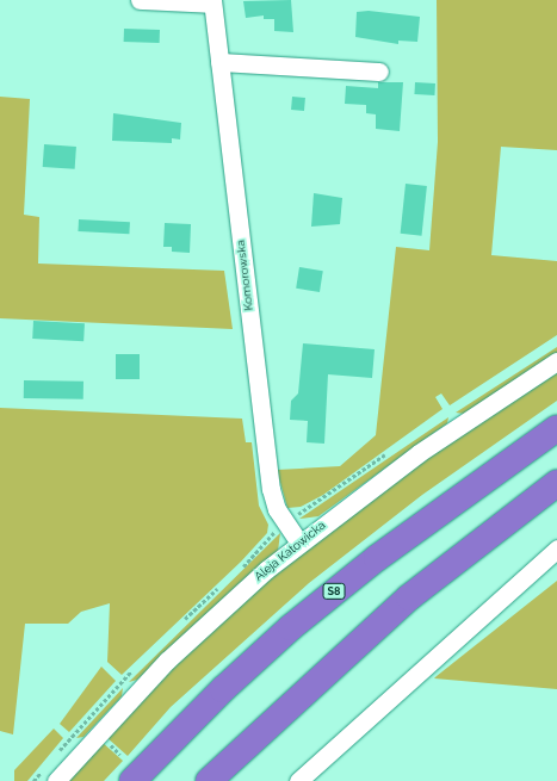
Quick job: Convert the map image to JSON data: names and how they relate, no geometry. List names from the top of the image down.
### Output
{
  "streets": {
    "highway": ["S8"],
    "street": ["Komorowska", "Aleja Katowicka"]
  },
  "crossings": [
    ["Komorowska", "Aleja Katowicka"]
  ]
}
